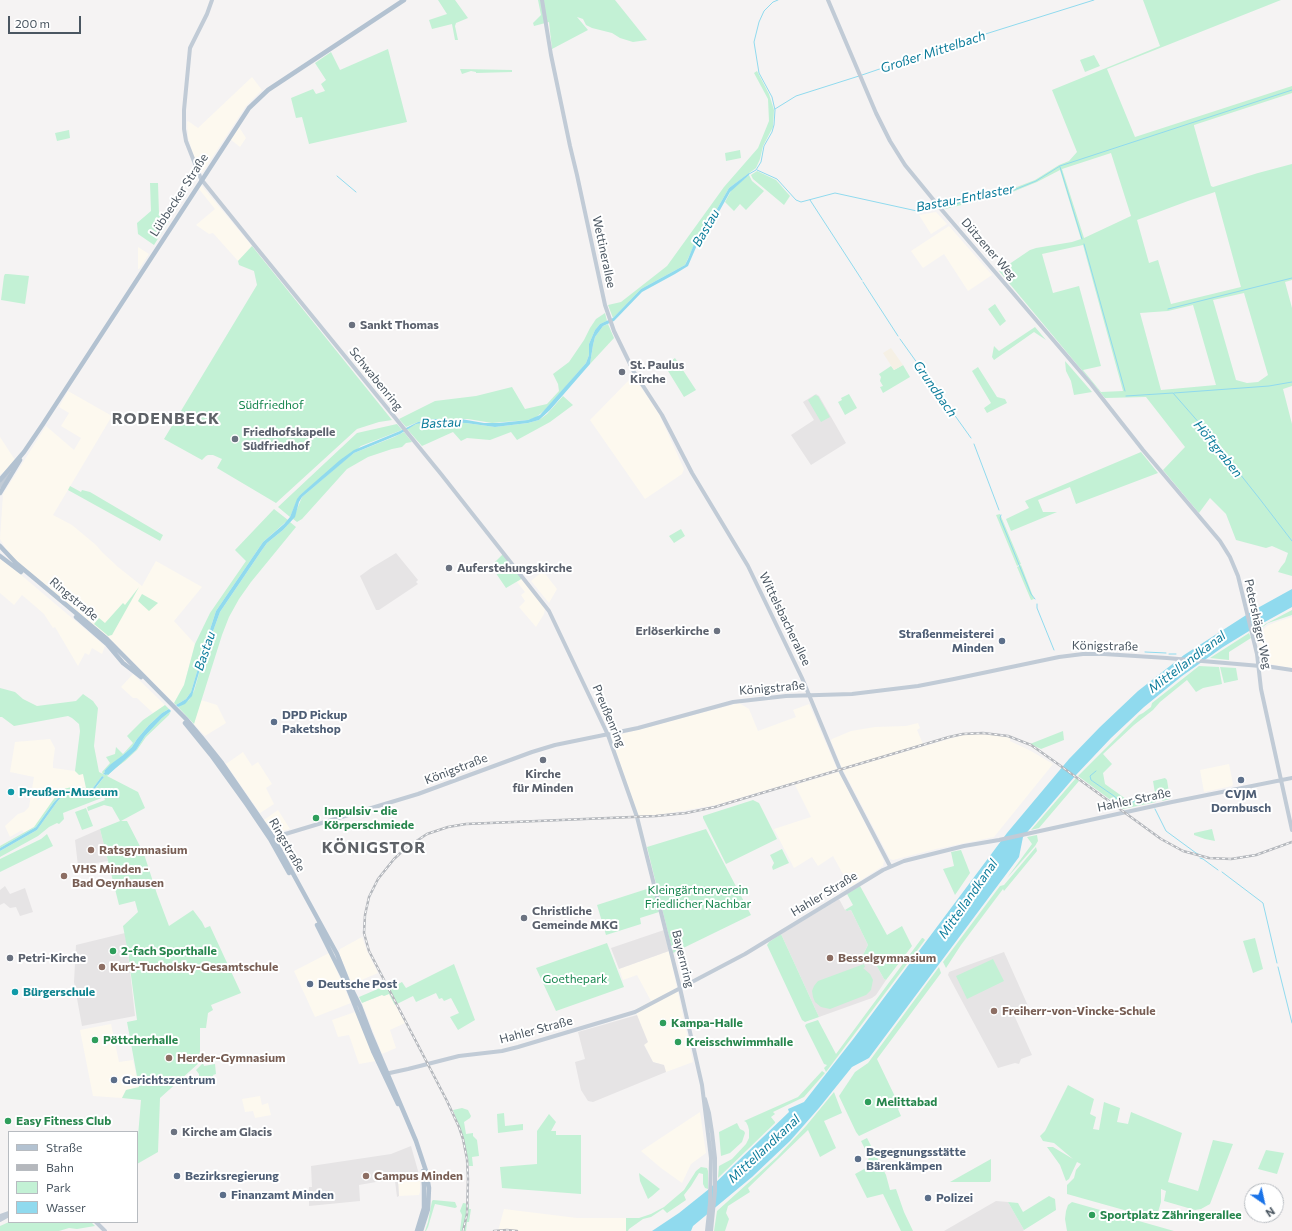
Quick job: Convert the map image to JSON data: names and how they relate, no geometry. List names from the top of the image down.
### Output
{
  "streets": {
    "main road": ["Lübbecker Straße", "Ringstraße"],
    "street": [
      "Dützener Weg",
      "Wettinerallee",
      "Schwabenring",
      "Wittelsbacherallee",
      "Petershäger Weg",
      "Königstraße",
      "Preußenring",
      "Hahler Straße",
      "Bayernring"
    ]
  },
  "crossings": [
    ["Lübbecker Straße", "Schwabenring"],
    ["Dützener Weg", "Petershäger Weg"],
    ["Wettinerallee", "Wittelsbacherallee"],
    ["Schwabenring", "Preußenring"],
    ["Ringstraße", "Königstraße"],
    ["Ringstraße", "Hahler Straße"],
    ["Wittelsbacherallee", "Königstraße"],
    ["Wittelsbacherallee", "Hahler Straße"],
    ["Petershäger Weg", "Königstraße"],
    ["Petershäger Weg", "Hahler Straße"],
    ["Königstraße", "Preußenring"],
    ["Preußenring", "Bayernring"],
    ["Hahler Straße", "Bayernring"]
  ],
  "districts": ["RODENBECK", "KÖNIGSTOR"],
  "water": [
    "Großer Mittelbach",
    "Bastau-Entlaster",
    "Bastau",
    "Grundbach",
    "Höftgraben",
    "Mittellandkanal"
  ],
  "parks": ["Südfriedhof", "Kleingärtnerverein Friedlicher Nachbar", "Goethepark"],
  "places": [
    "Sankt Thomas",
    "St. Paulus Kirche",
    "Friedhofskapelle Südfriedhof",
    "Auferstehungskirche",
    "Erlöserkirche",
    "Straßenmeisterei Minden",
    "DPD Pickup Paketshop",
    "Kirche für Minden",
    "CVJM Dornbusch",
    "Preußen-Museum",
    "Impulsiv - die Körperschmiede",
    "Ratsgymnasium",
    "VHS Minden - Bad Oeynhausen",
    "Christliche Gemeinde MKG",
    "2-fach Sporthalle",
    "Petri-Kirche",
    "Besselgymnasium",
    "Kurt-Tucholsky-Gesamtschule",
    "Deutsche Post",
    "Bürgerschule",
    "Freiherr-von-Vincke-Schule",
    "Kampa-Halle",
    "Pöttcherhalle",
    "Kreisschwimmhalle",
    "Herder-Gymnasium",
    "Gerichtszentrum",
    "Melittabad",
    "Easy Fitness Club",
    "Kirche am Glacis",
    "Begegnungsstätte Bärenkämpen",
    "Bezirksregierung",
    "Campus Minden",
    "Finanzamt Minden",
    "Polizei",
    "Sportplatz Zähringerallee"
  ],
  "legend": [
    "Straße",
    "Bahn",
    "Park",
    "Wasser"
  ],
  "scale_bar": "200 m",
  "north": "bottom right"
}
